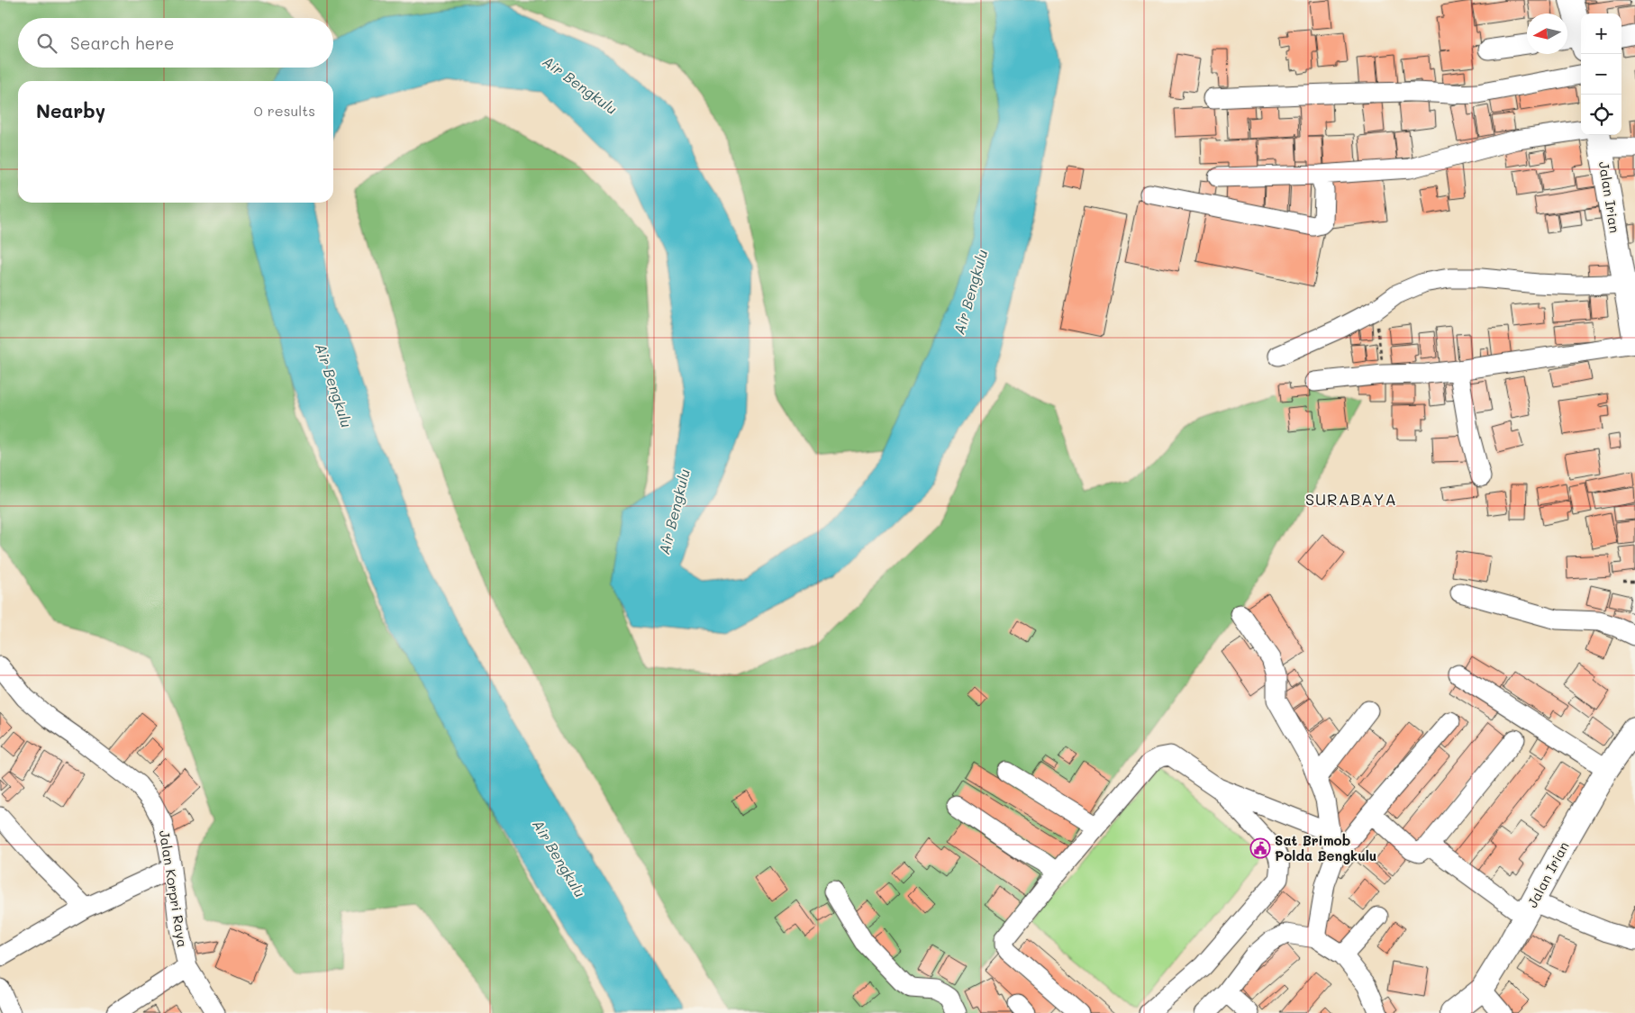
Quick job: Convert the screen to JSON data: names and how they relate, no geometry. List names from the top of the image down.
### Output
{
  "streets": {
    "main road": ["Jalan Irian"],
    "street": ["Jalan Korpri Raya"]
  },
  "districts": ["SURABAYA"],
  "water": ["Air Bengkulu"],
  "places": {
    "public building": ["Sat Brimob Polda Bengkulu"]
  },
  "north": "left",
  "page": {
    "map_buttons": ["+", "−"],
    "search": "Search here",
    "heading": ["Nearby", "0 results"]
  }
}
